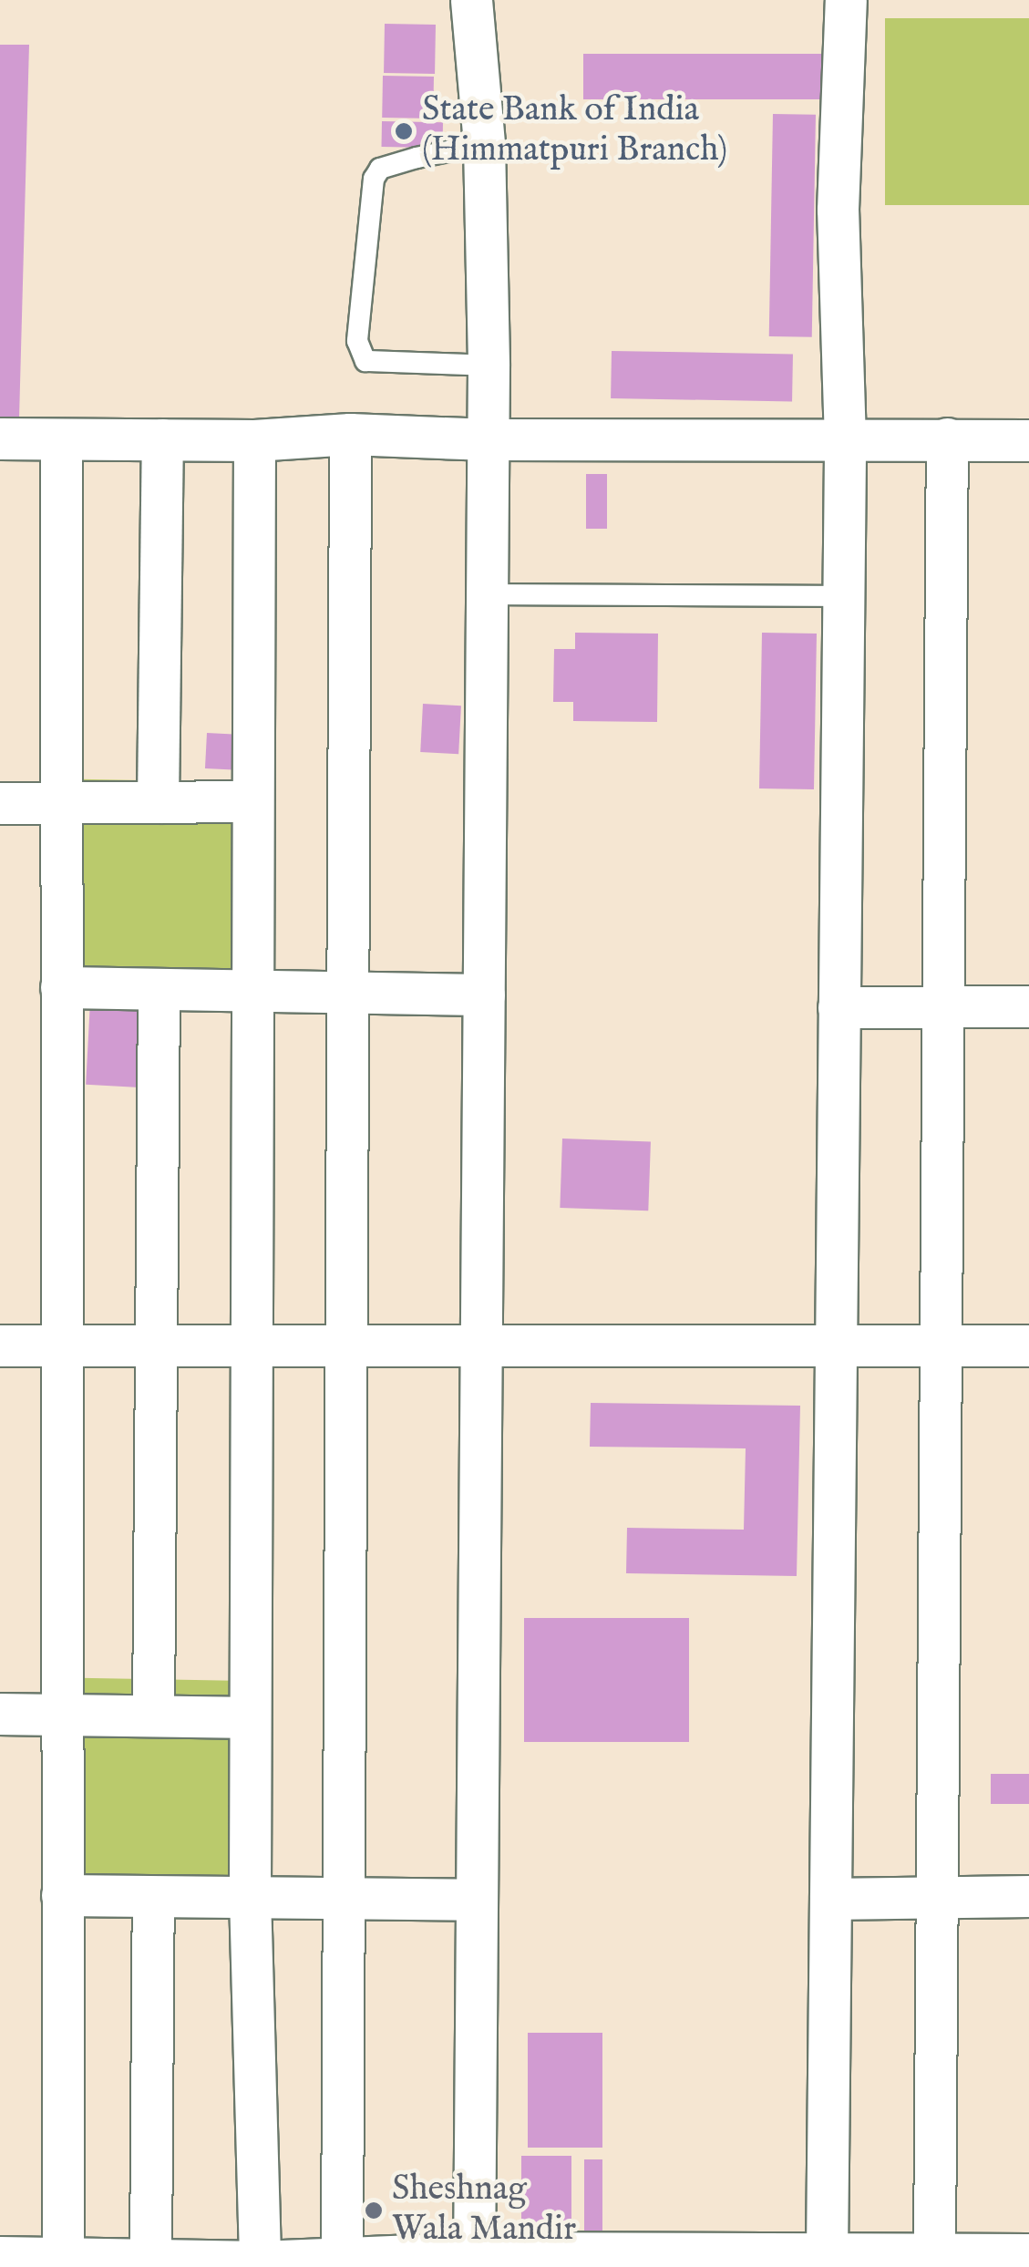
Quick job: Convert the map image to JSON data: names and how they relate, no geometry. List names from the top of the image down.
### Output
{
  "places": ["State Bank of India (Himmatpuri Branch)", "Sheshnag Wala Mandir"]
}
